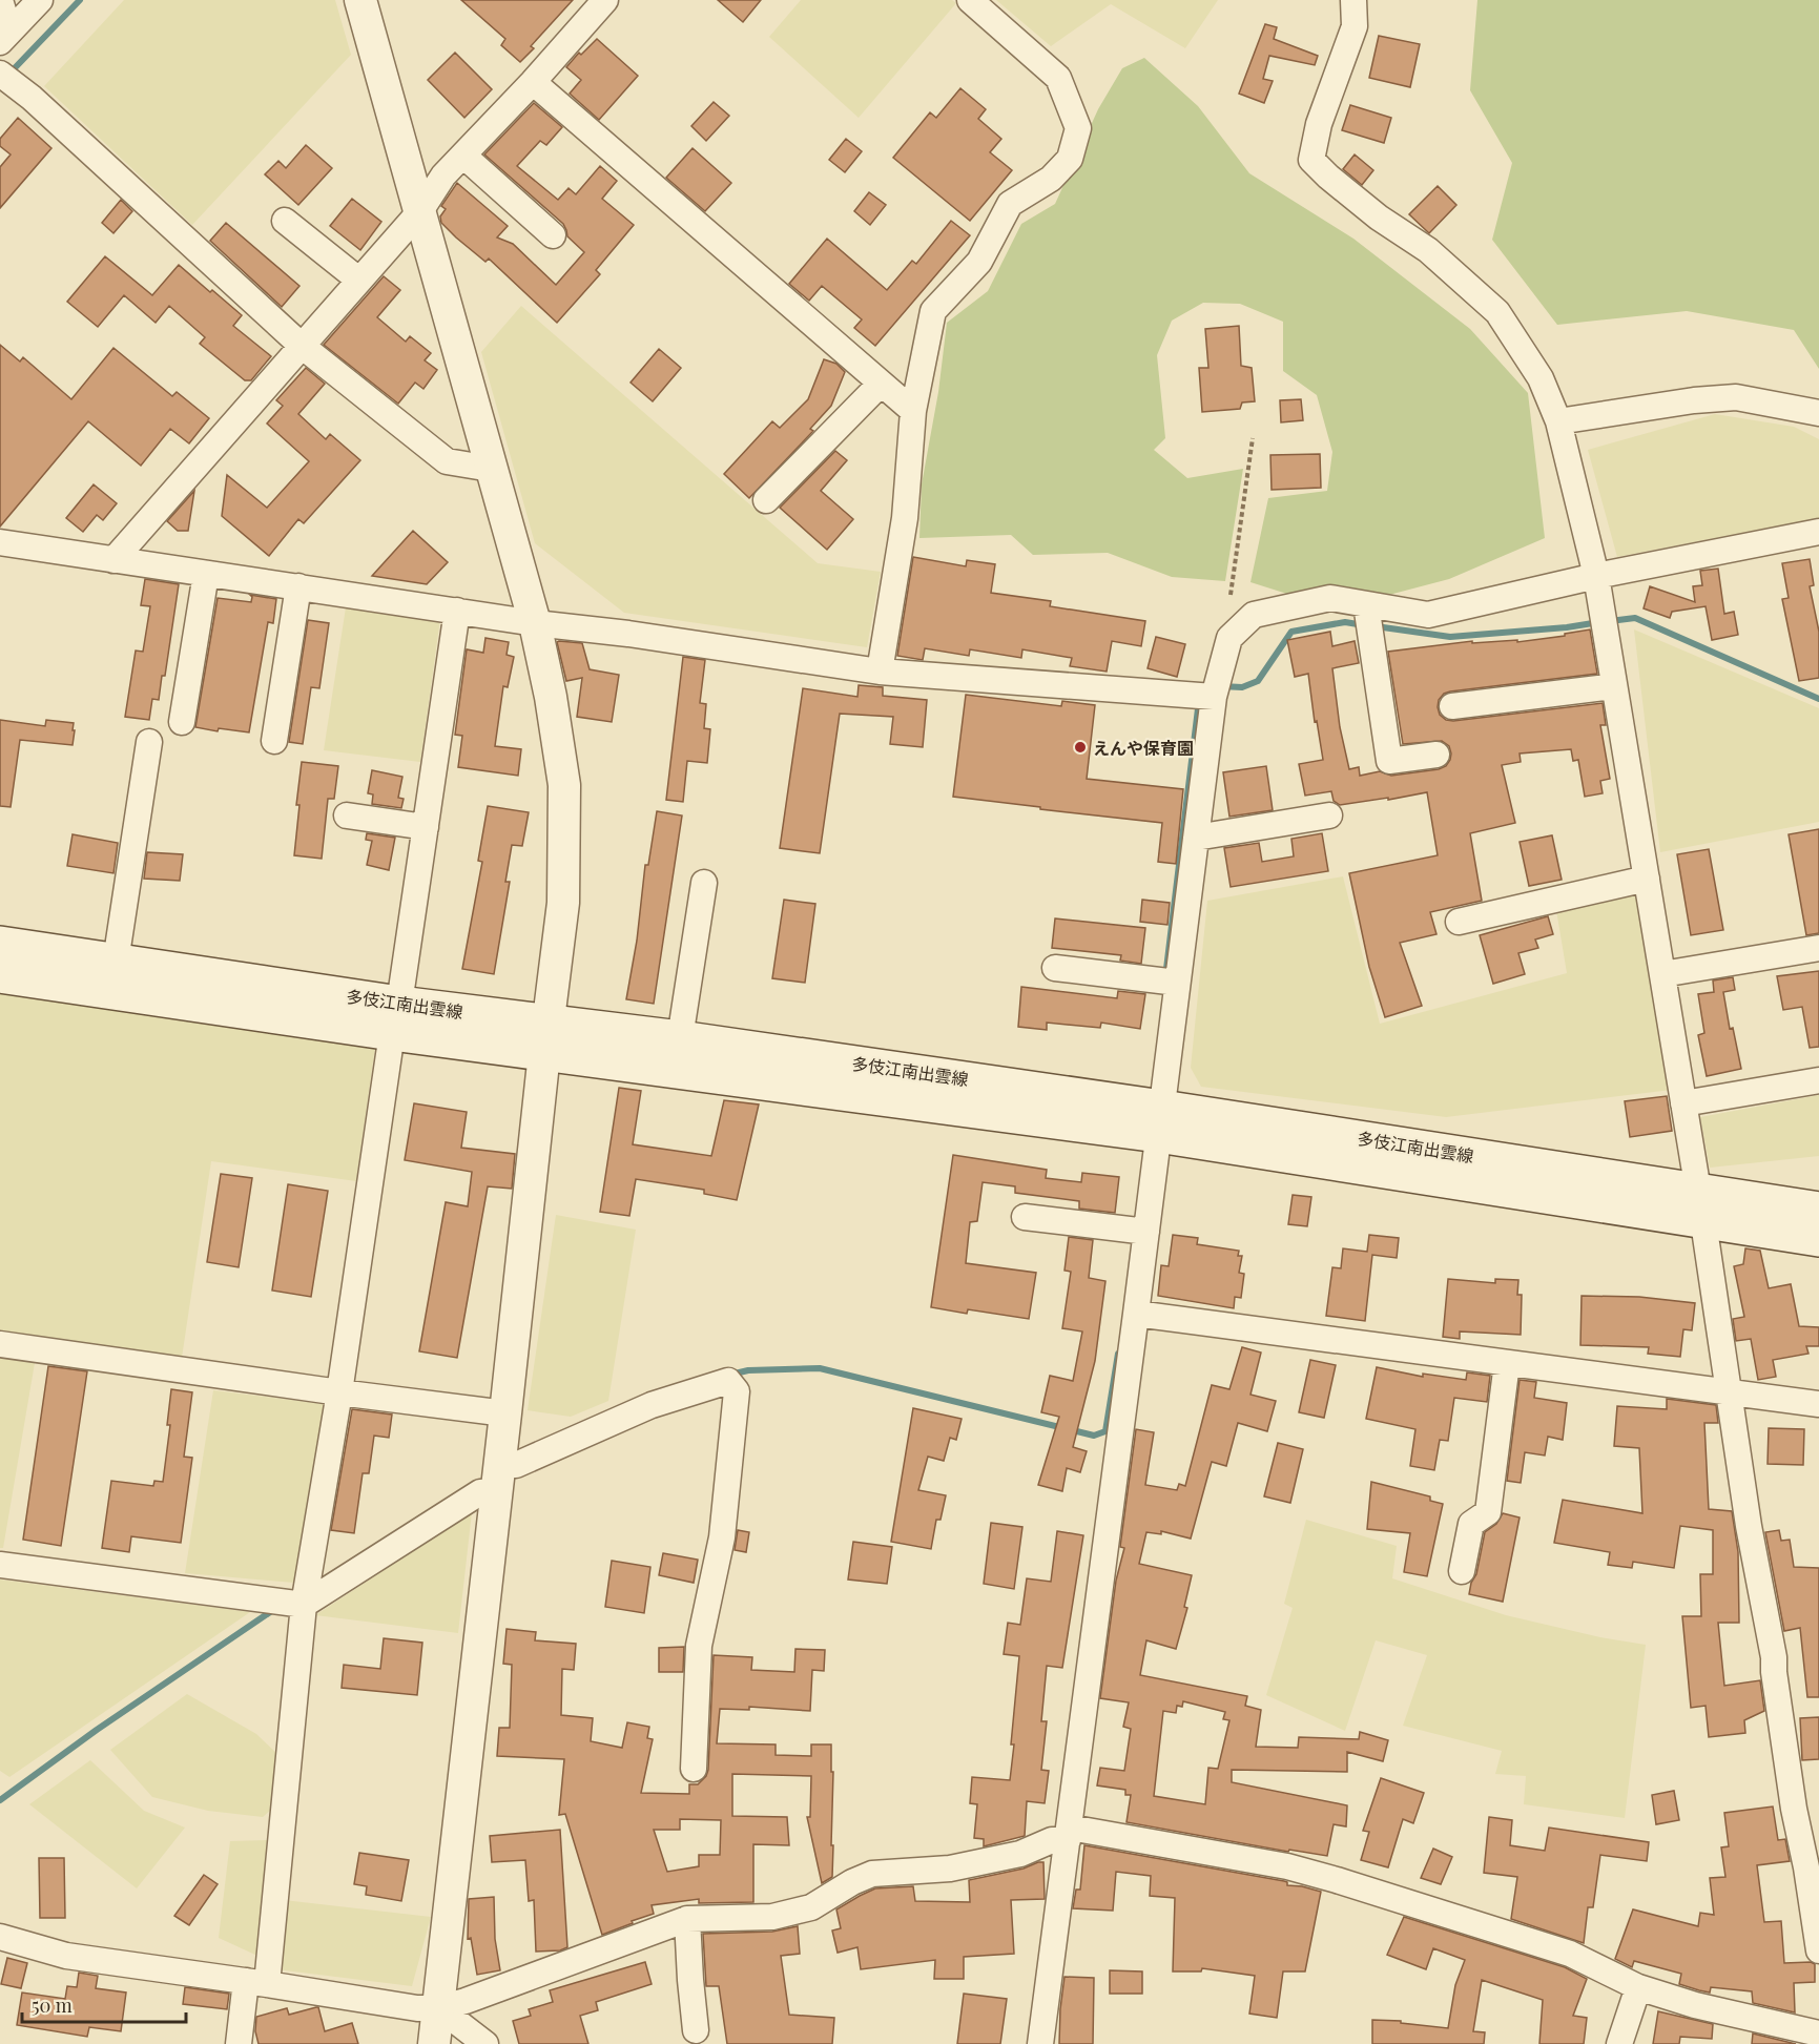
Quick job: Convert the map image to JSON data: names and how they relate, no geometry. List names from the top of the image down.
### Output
{
  "streets": {
    "main road": ["多伎江南出雲線"]
  },
  "places": ["えんや保育園"],
  "scale_bar": "50 m"
}
